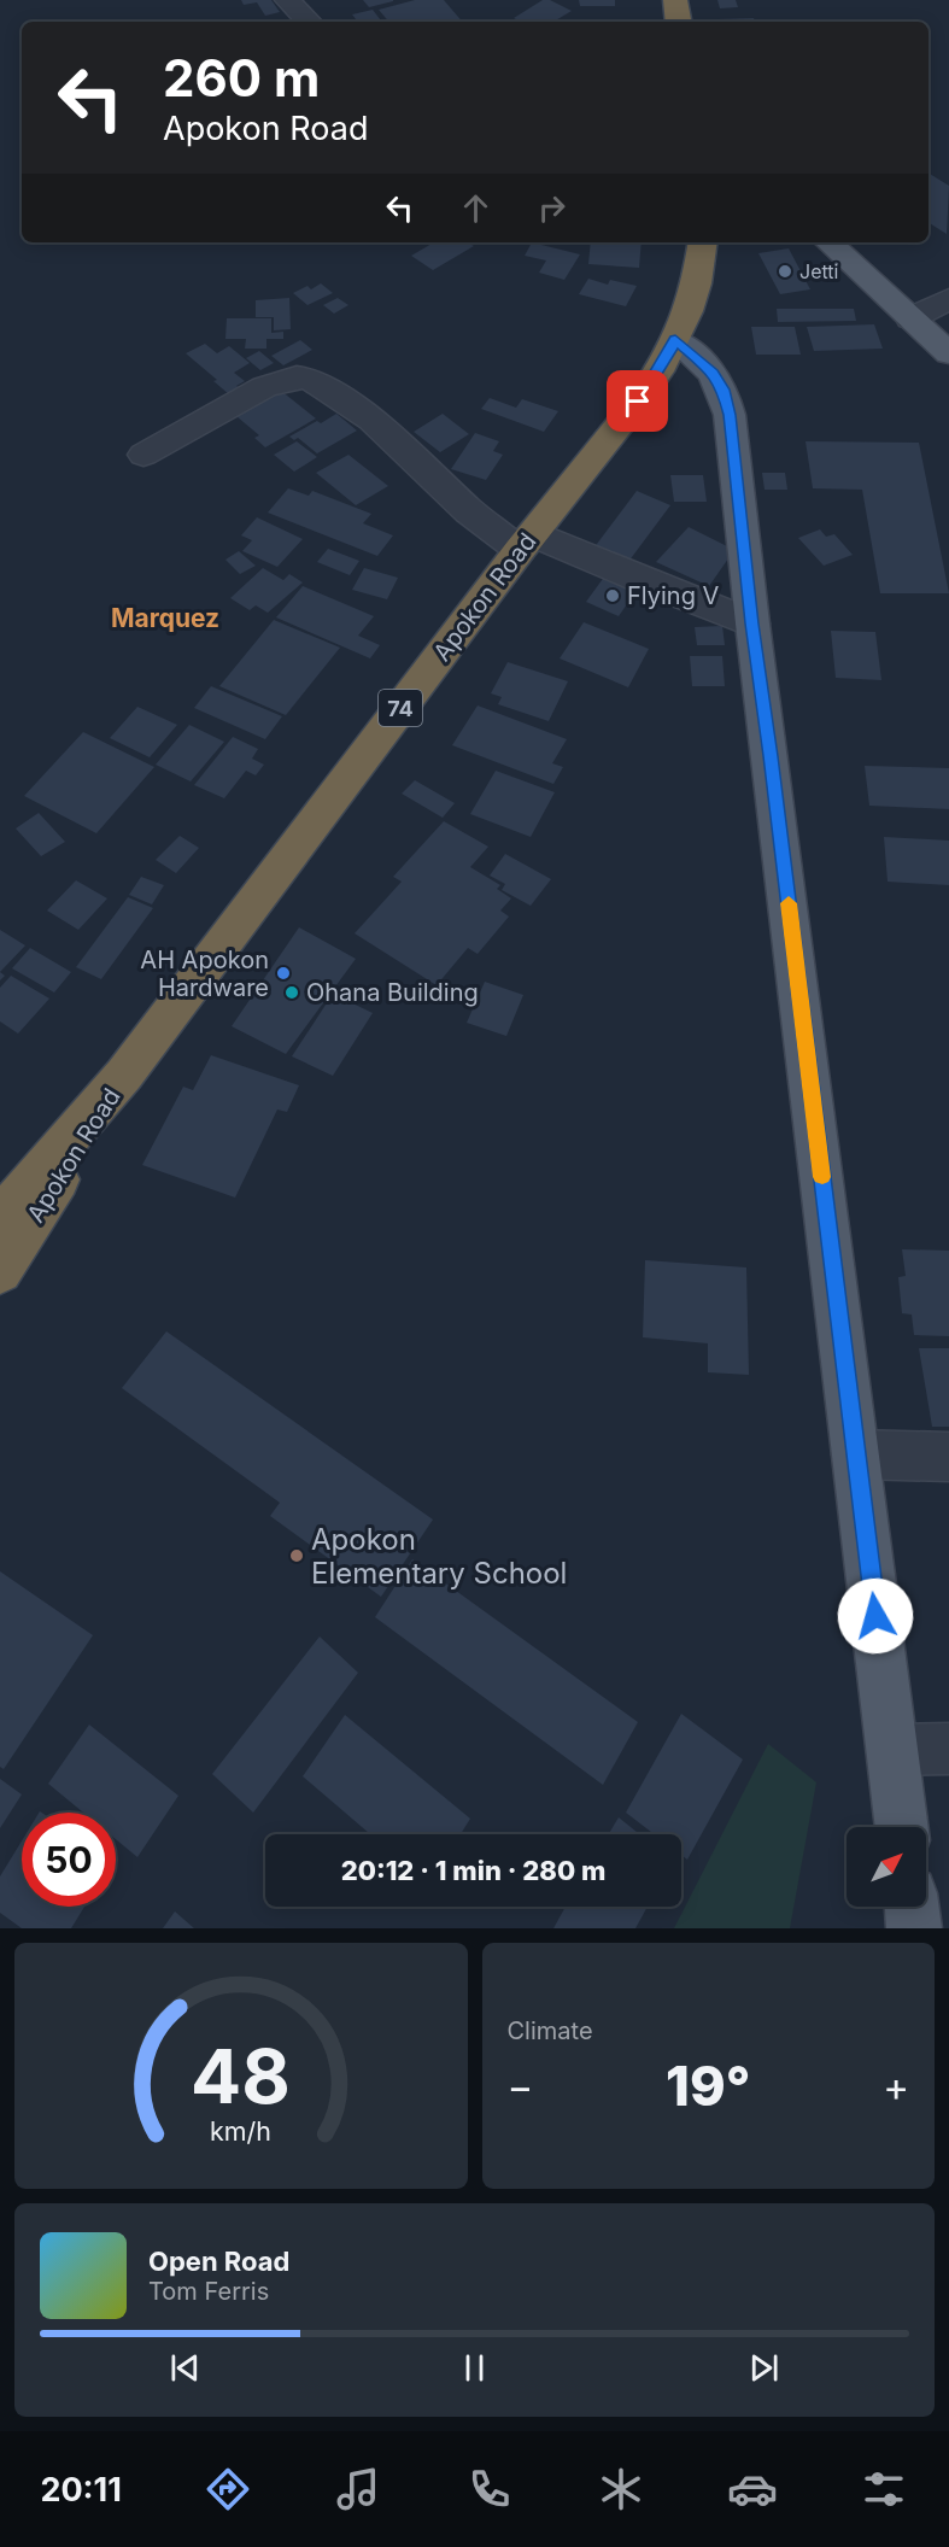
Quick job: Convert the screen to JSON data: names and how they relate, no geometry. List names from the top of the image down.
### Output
{
  "streets": {
    "highway": ["Apokon Road", "74"]
  },
  "districts": ["Marquez"],
  "places": [
    "Jetti",
    "Flying V",
    "AH Apokon Hardware",
    "Ohana Building",
    "Apokon Elementary School"
  ],
  "north": "top right",
  "page": {
    "turn": ["260 m", "Apokon Road"],
    "limit": "50",
    "trip": "20:12 · 1 min · 280 m",
    "tile": "Climate",
    "heat": ["−", "19°", "+"],
    "song": ["Open Road", "Tom Ferris"],
    "tabs": "20:11",
    "gauge": ["48", "km/h"]
  }
}
